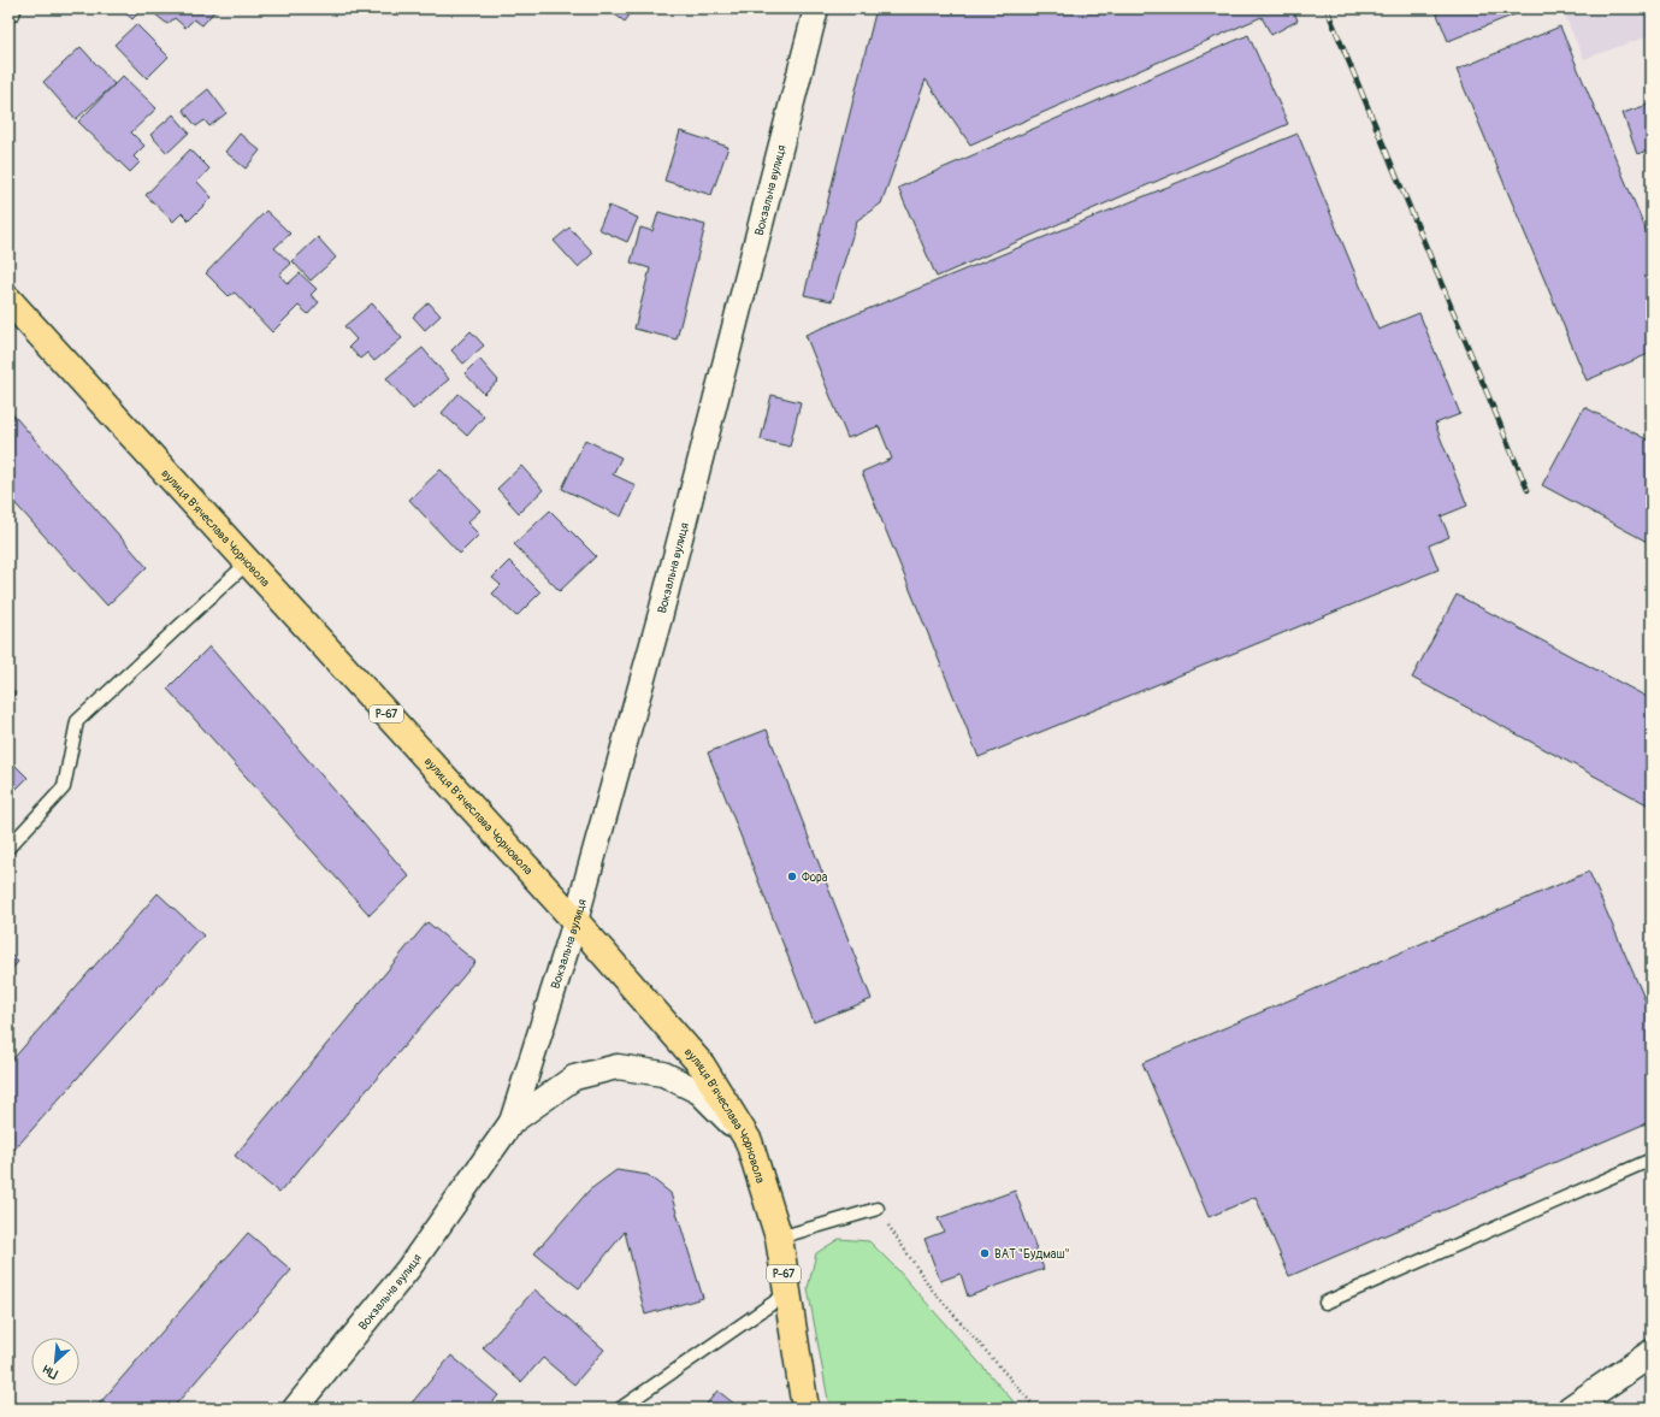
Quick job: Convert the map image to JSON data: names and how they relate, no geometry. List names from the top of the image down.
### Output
{
  "streets": {
    "main road": ["вулиця В'ячеслава Чорновола", "Р-67"],
    "street": ["Вокзальна вулиця"]
  },
  "crossings": [
    ["Вокзальна вулиця", "вулиця В'ячеслава Чорновола"]
  ],
  "places": ["Фора", "ВАТ \"Будмаш\""],
  "north": "bottom left"
}
